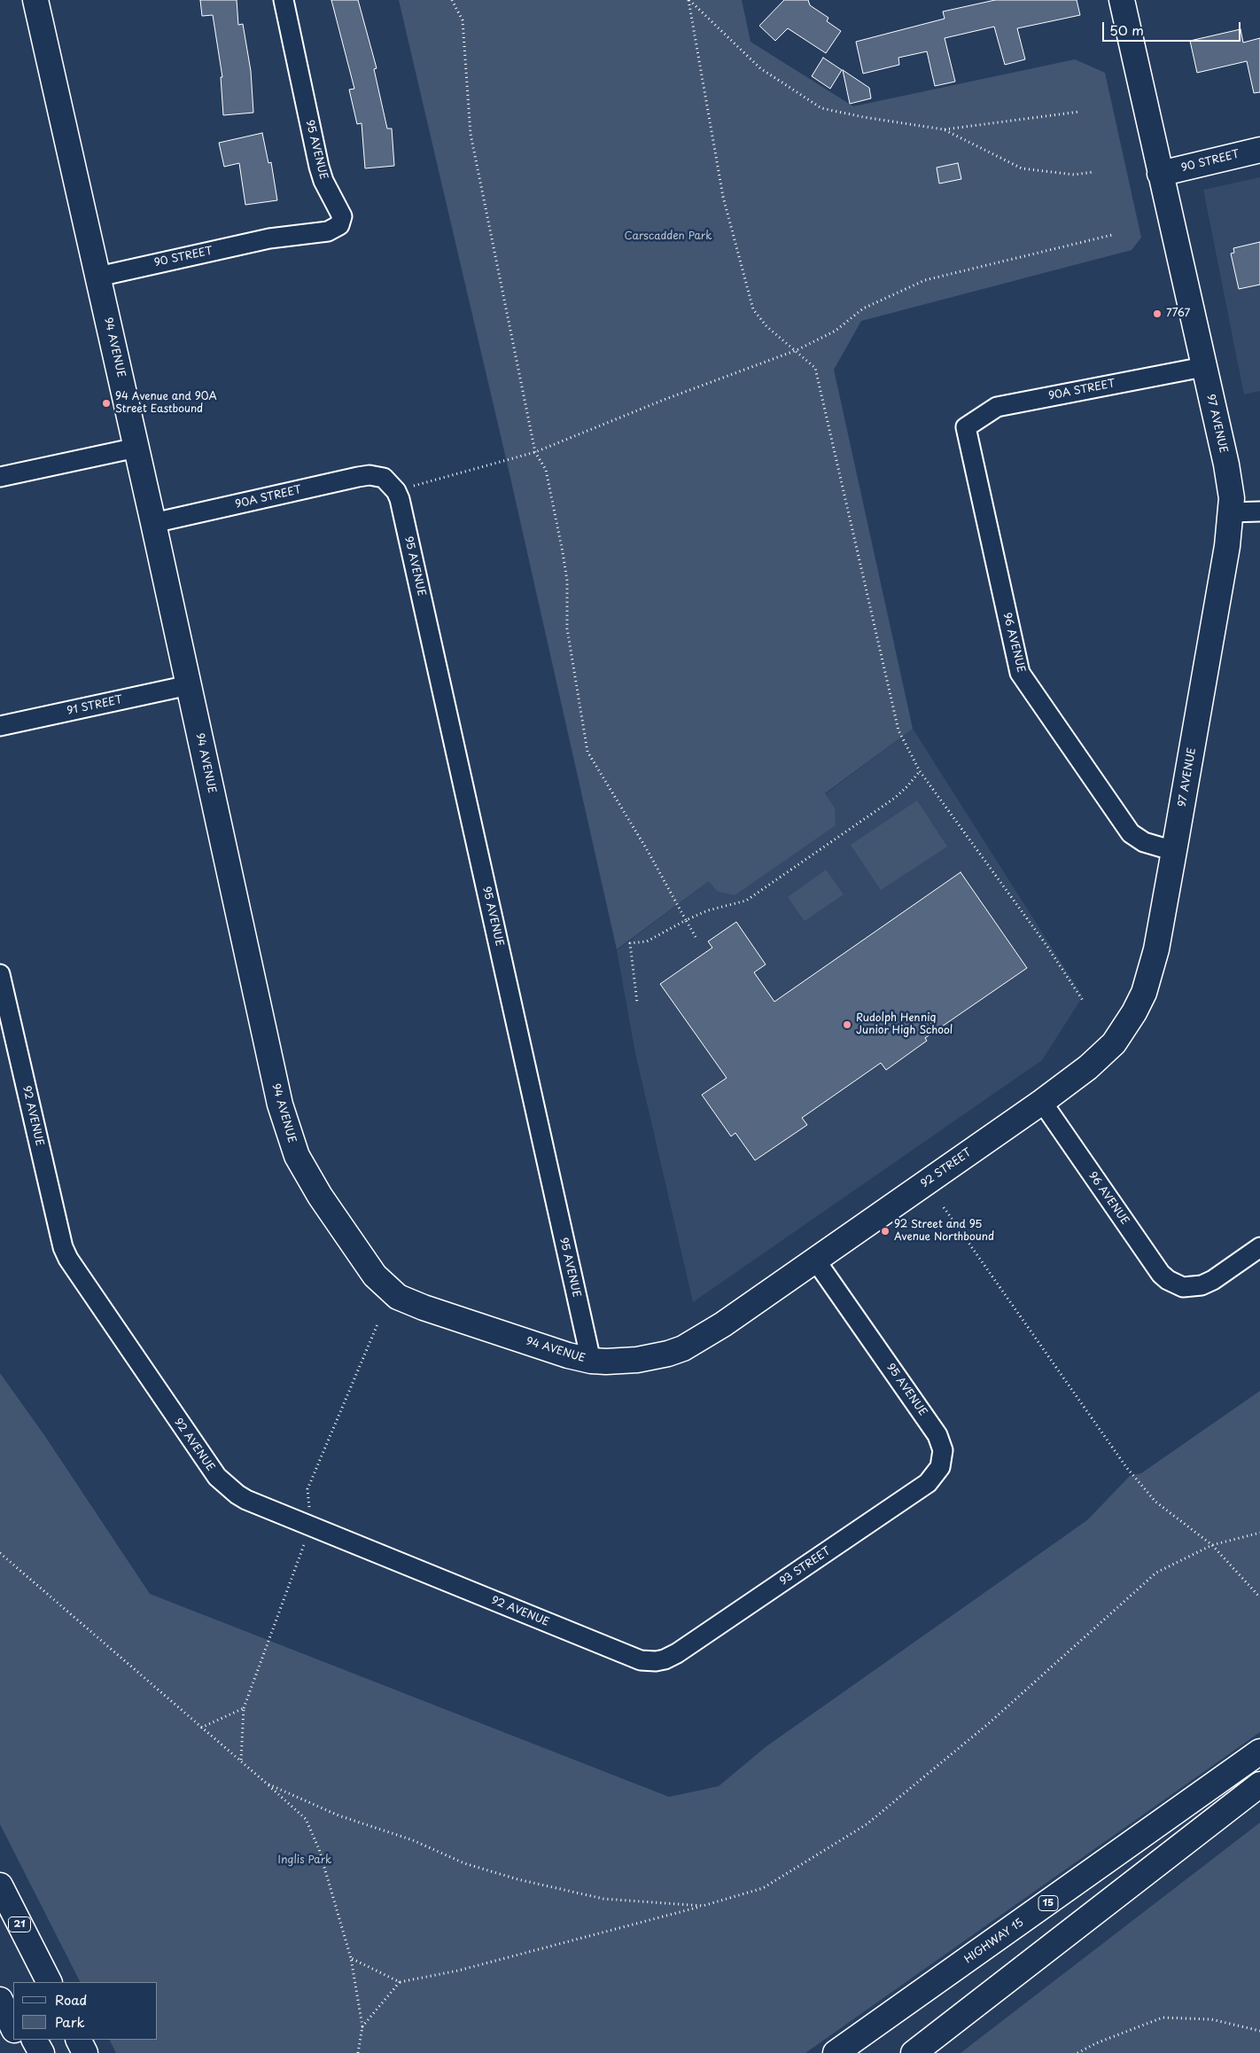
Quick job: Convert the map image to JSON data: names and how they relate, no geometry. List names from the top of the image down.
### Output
{
  "streets": {
    "street": [
      "95 AVENUE",
      "90 STREET",
      "94 AVENUE",
      "90A STREET",
      "97 AVENUE",
      "96 AVENUE",
      "91 STREET",
      "92 AVENUE",
      "92 STREET",
      "93 STREET",
      "15",
      "21",
      "HIGHWAY 15"
    ]
  },
  "crossings": [
    ["95 AVENUE", "90 STREET"],
    ["95 AVENUE", "94 AVENUE"],
    ["95 AVENUE", "90A STREET"],
    ["95 AVENUE", "92 STREET"],
    ["95 AVENUE", "93 STREET"],
    ["90 STREET", "94 AVENUE"],
    ["90 STREET", "97 AVENUE"],
    ["94 AVENUE", "90A STREET"],
    ["94 AVENUE", "91 STREET"],
    ["94 AVENUE", "92 STREET"],
    ["90A STREET", "97 AVENUE"],
    ["90A STREET", "96 AVENUE"],
    ["97 AVENUE", "96 AVENUE"],
    ["97 AVENUE", "92 STREET"],
    ["96 AVENUE", "92 STREET"],
    ["92 AVENUE", "93 STREET"]
  ],
  "parks": ["Carscadden Park", "Inglis Park"],
  "places": [
    "7767",
    "94 Avenue and 90A Street Eastbound",
    "Rudolph Hennig Junior High School",
    "92 Street and 95 Avenue Northbound"
  ],
  "legend": ["Road", "Park"],
  "scale_bar": "50 m"
}
